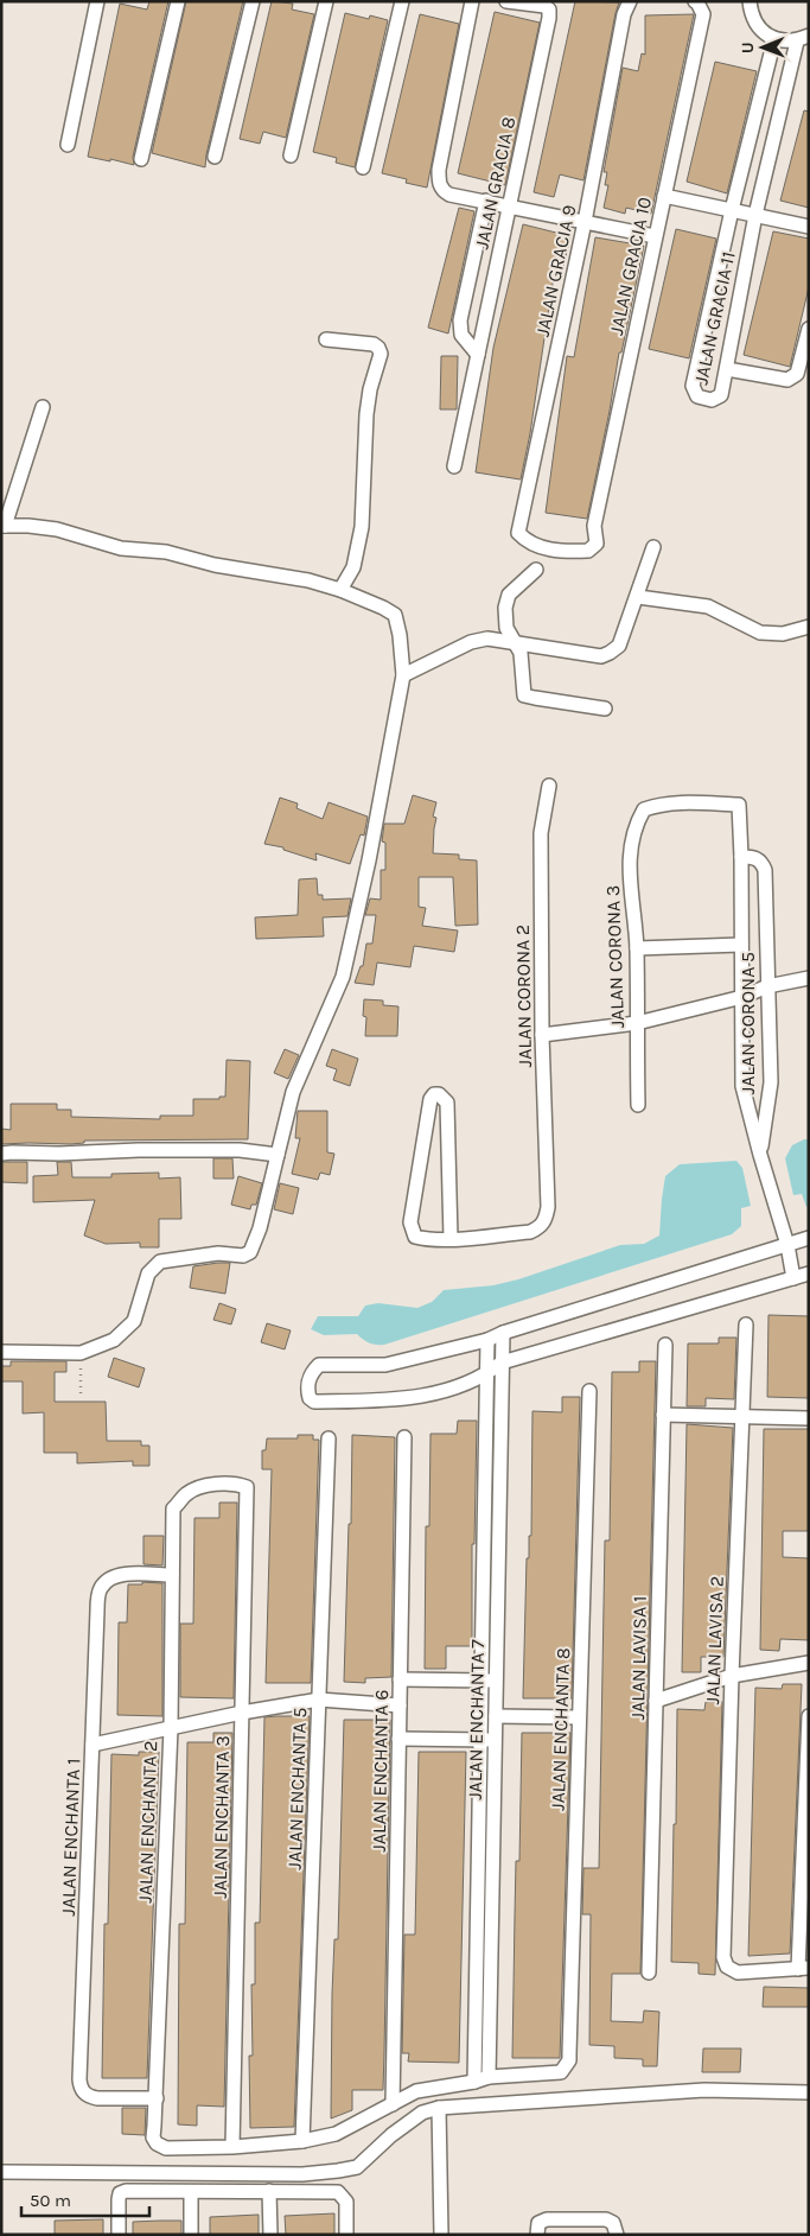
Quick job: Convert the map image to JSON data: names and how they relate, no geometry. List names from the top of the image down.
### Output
{
  "streets": {
    "street": [
      "JALAN GRACIA 8",
      "JALAN GRACIA 10",
      "JALAN GRACIA 9",
      "JALAN GRACIA 11",
      "JALAN CORONA 3",
      "JALAN CORONA 2",
      "JALAN CORONA 5",
      "JALAN LAVISA 2",
      "JALAN LAVISA 1",
      "JALAN ENCHANTA 7",
      "JALAN ENCHANTA 8",
      "JALAN ENCHANTA 6",
      "JALAN ENCHANTA 5",
      "JALAN ENCHANTA 3",
      "JALAN ENCHANTA 2",
      "JALAN ENCHANTA 1"
    ]
  },
  "crossings": [
    ["JALAN GRACIA 10", "JALAN GRACIA 9"],
    ["JALAN CORONA 3", "JALAN CORONA 5"],
    ["JALAN ENCHANTA 7", "JALAN ENCHANTA 8"],
    ["JALAN ENCHANTA 3", "JALAN ENCHANTA 2"],
    ["JALAN ENCHANTA 2", "JALAN ENCHANTA 1"]
  ],
  "scale_bar": "50 m",
  "north": "left"
}
